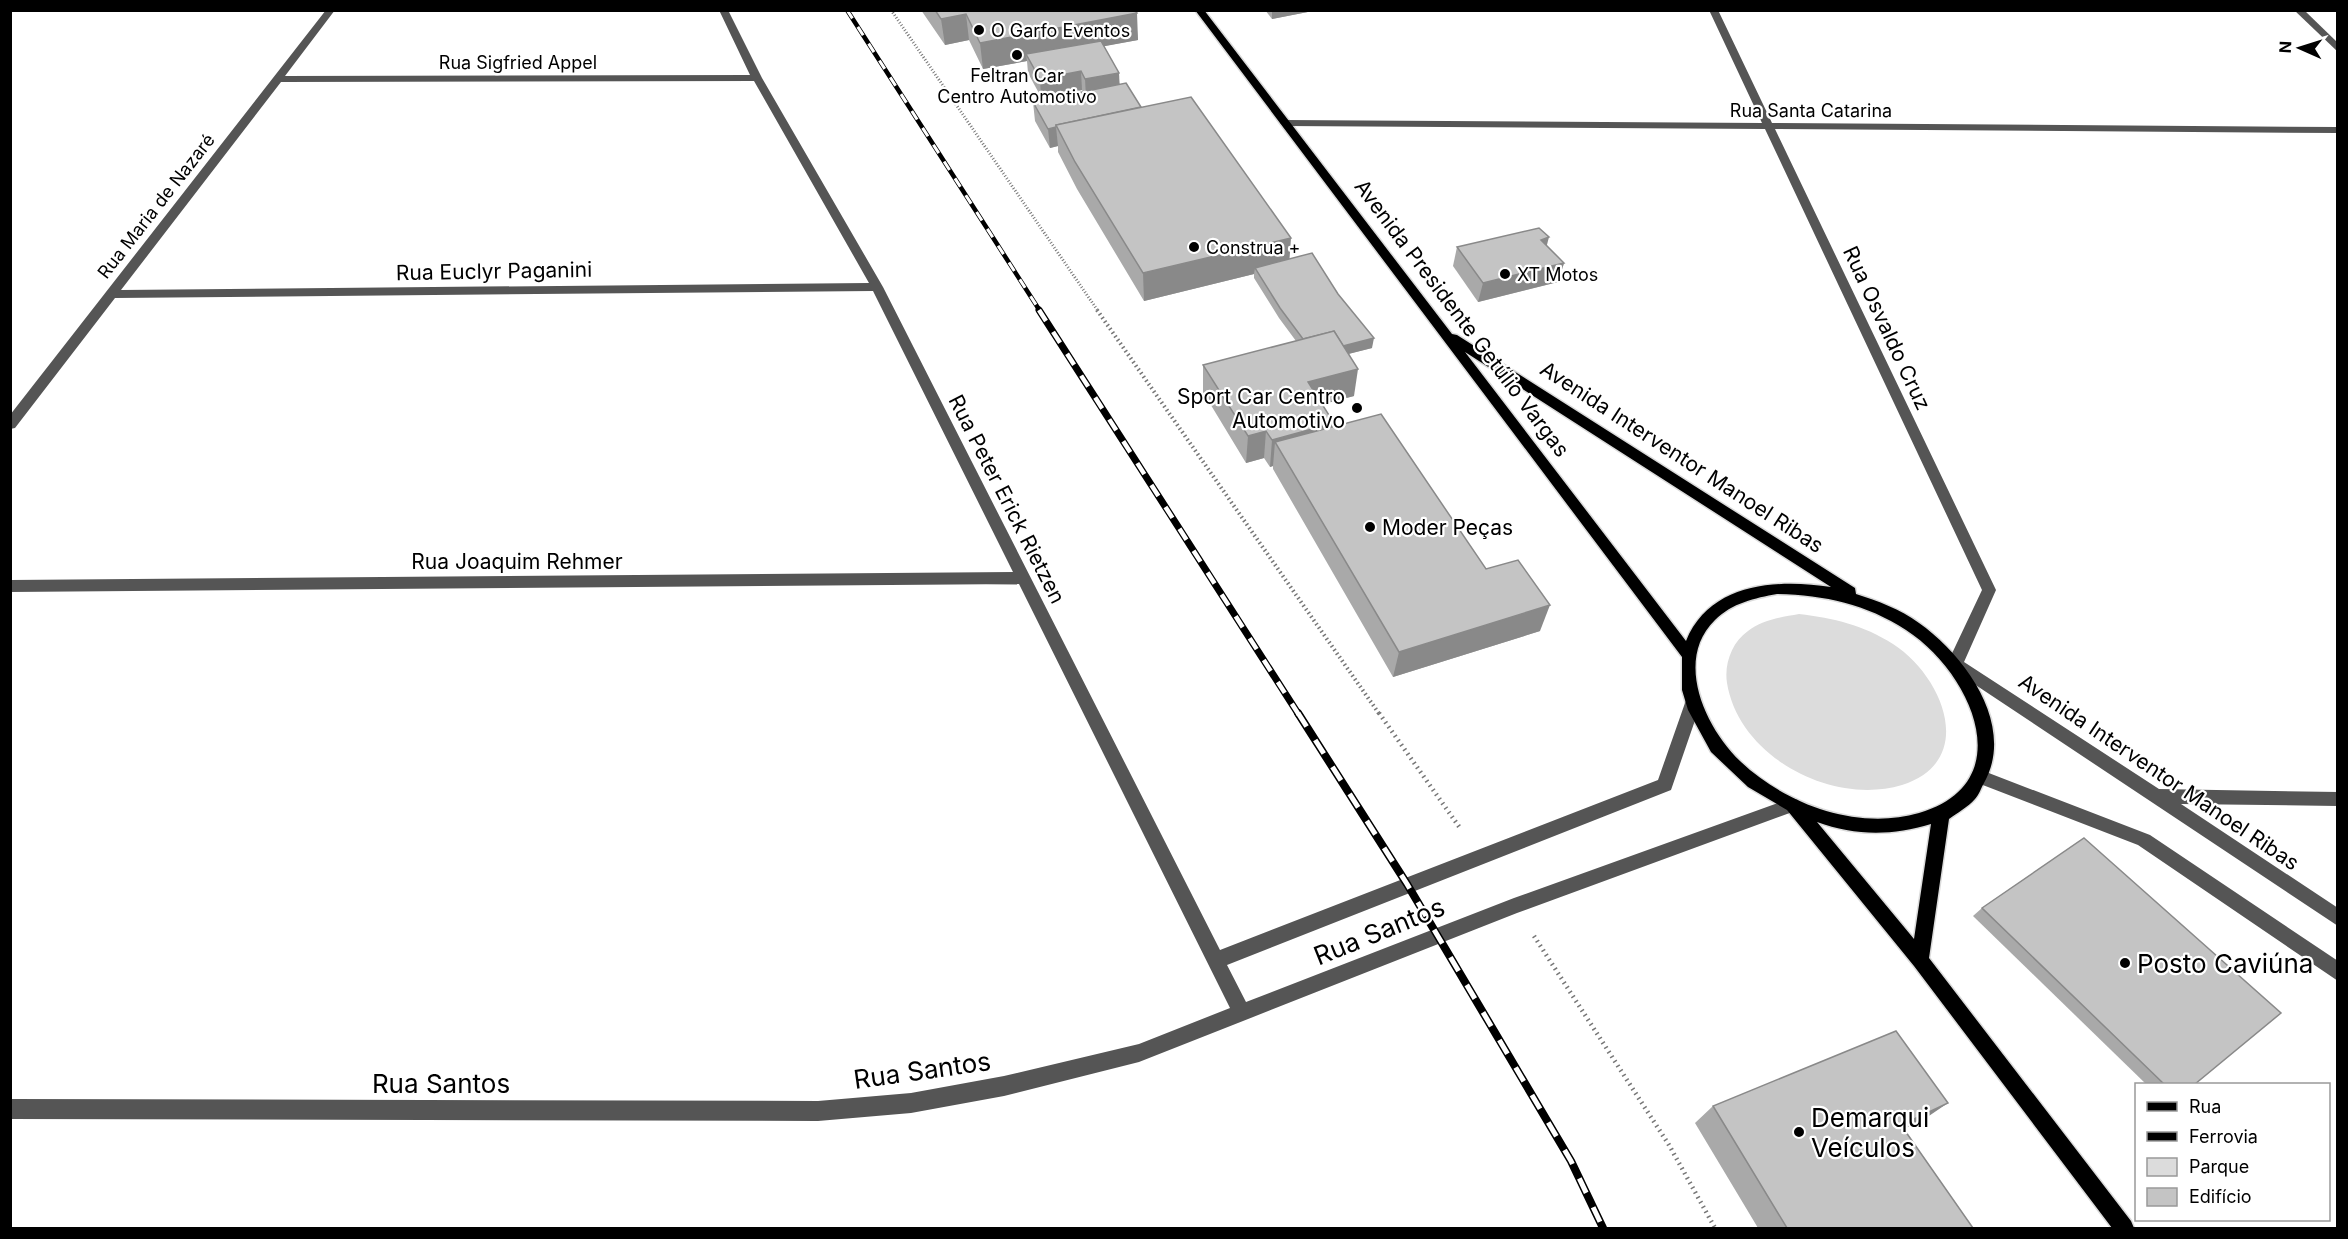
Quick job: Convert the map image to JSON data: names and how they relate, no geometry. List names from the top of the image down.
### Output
{
  "streets": {
    "main road": ["Avenida Presidente Getúlio Vargas", "Avenida Interventor Manoel Ribas"],
    "street": [
      "Rua Sigfried Appel",
      "Rua Santa Catarina",
      "Rua Maria de Nazaré",
      "Rua Euclyr Paganini",
      "Rua Osvaldo Cruz",
      "Rua Peter Erick Rietzen",
      "Rua Joaquim Rehmer",
      "Rua Santos"
    ]
  },
  "crossings": [
    ["Rua Sigfried Appel", "Rua Maria de Nazaré"],
    ["Rua Sigfried Appel", "Rua Peter Erick Rietzen"],
    ["Rua Santa Catarina", "Avenida Presidente Getúlio Vargas"],
    ["Rua Santa Catarina", "Rua Osvaldo Cruz"],
    ["Rua Maria de Nazaré", "Rua Euclyr Paganini"],
    ["Rua Euclyr Paganini", "Rua Peter Erick Rietzen"],
    ["Avenida Presidente Getúlio Vargas", "Avenida Interventor Manoel Ribas"],
    ["Rua Osvaldo Cruz", "Avenida Interventor Manoel Ribas"],
    ["Rua Peter Erick Rietzen", "Rua Joaquim Rehmer"],
    ["Rua Peter Erick Rietzen", "Rua Santos"]
  ],
  "places": [
    "O Garfo Eventos",
    "Feltran Car Centro Automotivo",
    "Construa +",
    "XT Motos",
    "Sport Car Centro Automotivo",
    "Moder Peças",
    "Posto Caviúna",
    "Demarqui Veículos"
  ],
  "legend": [
    "Rua",
    "Ferrovia",
    "Parque",
    "Edifício"
  ],
  "north": "left"
}
